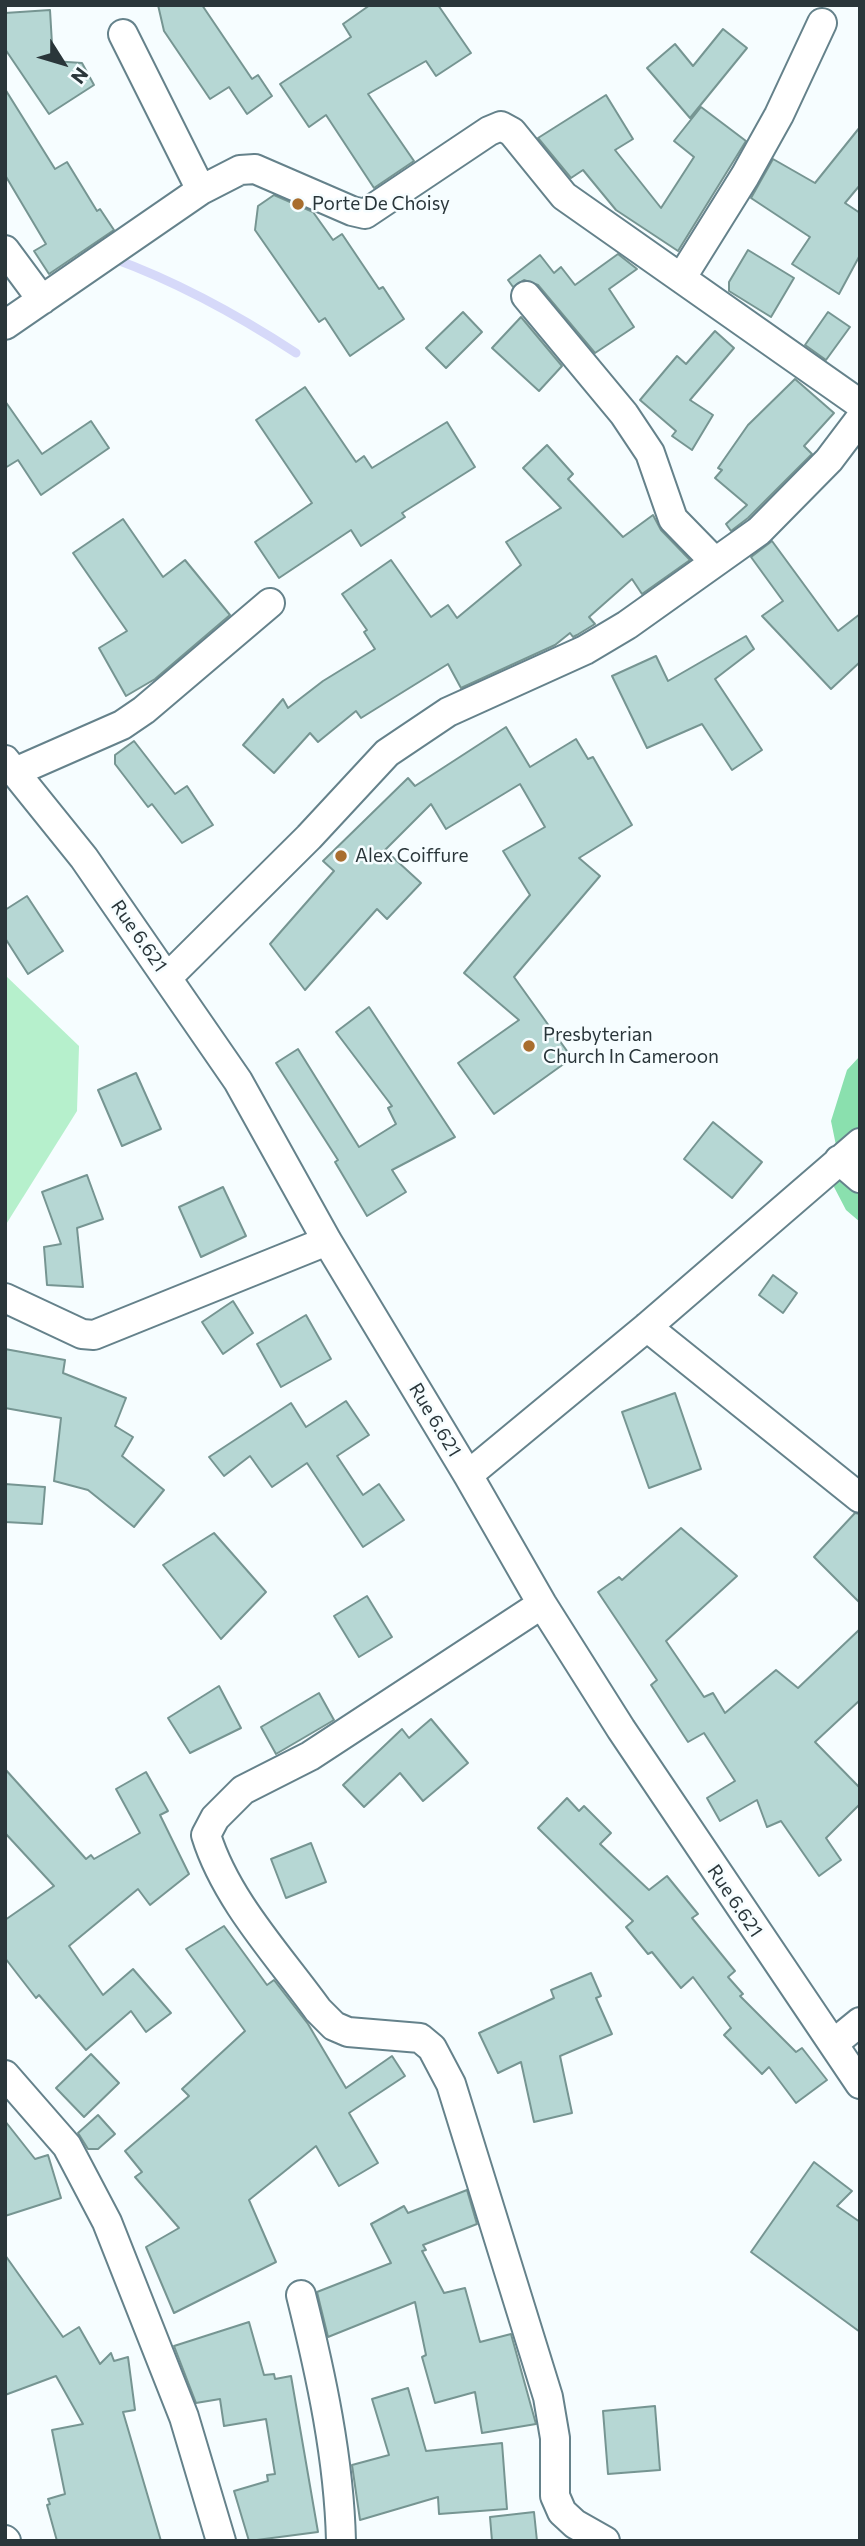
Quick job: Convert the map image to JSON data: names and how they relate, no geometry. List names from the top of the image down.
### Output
{
  "streets": {
    "street": ["Rue 6.621"]
  },
  "places": ["Porte De Choisy", "Alex Coiffure", "Presbyterian Church In Cameroon"],
  "north": "bottom right"
}
